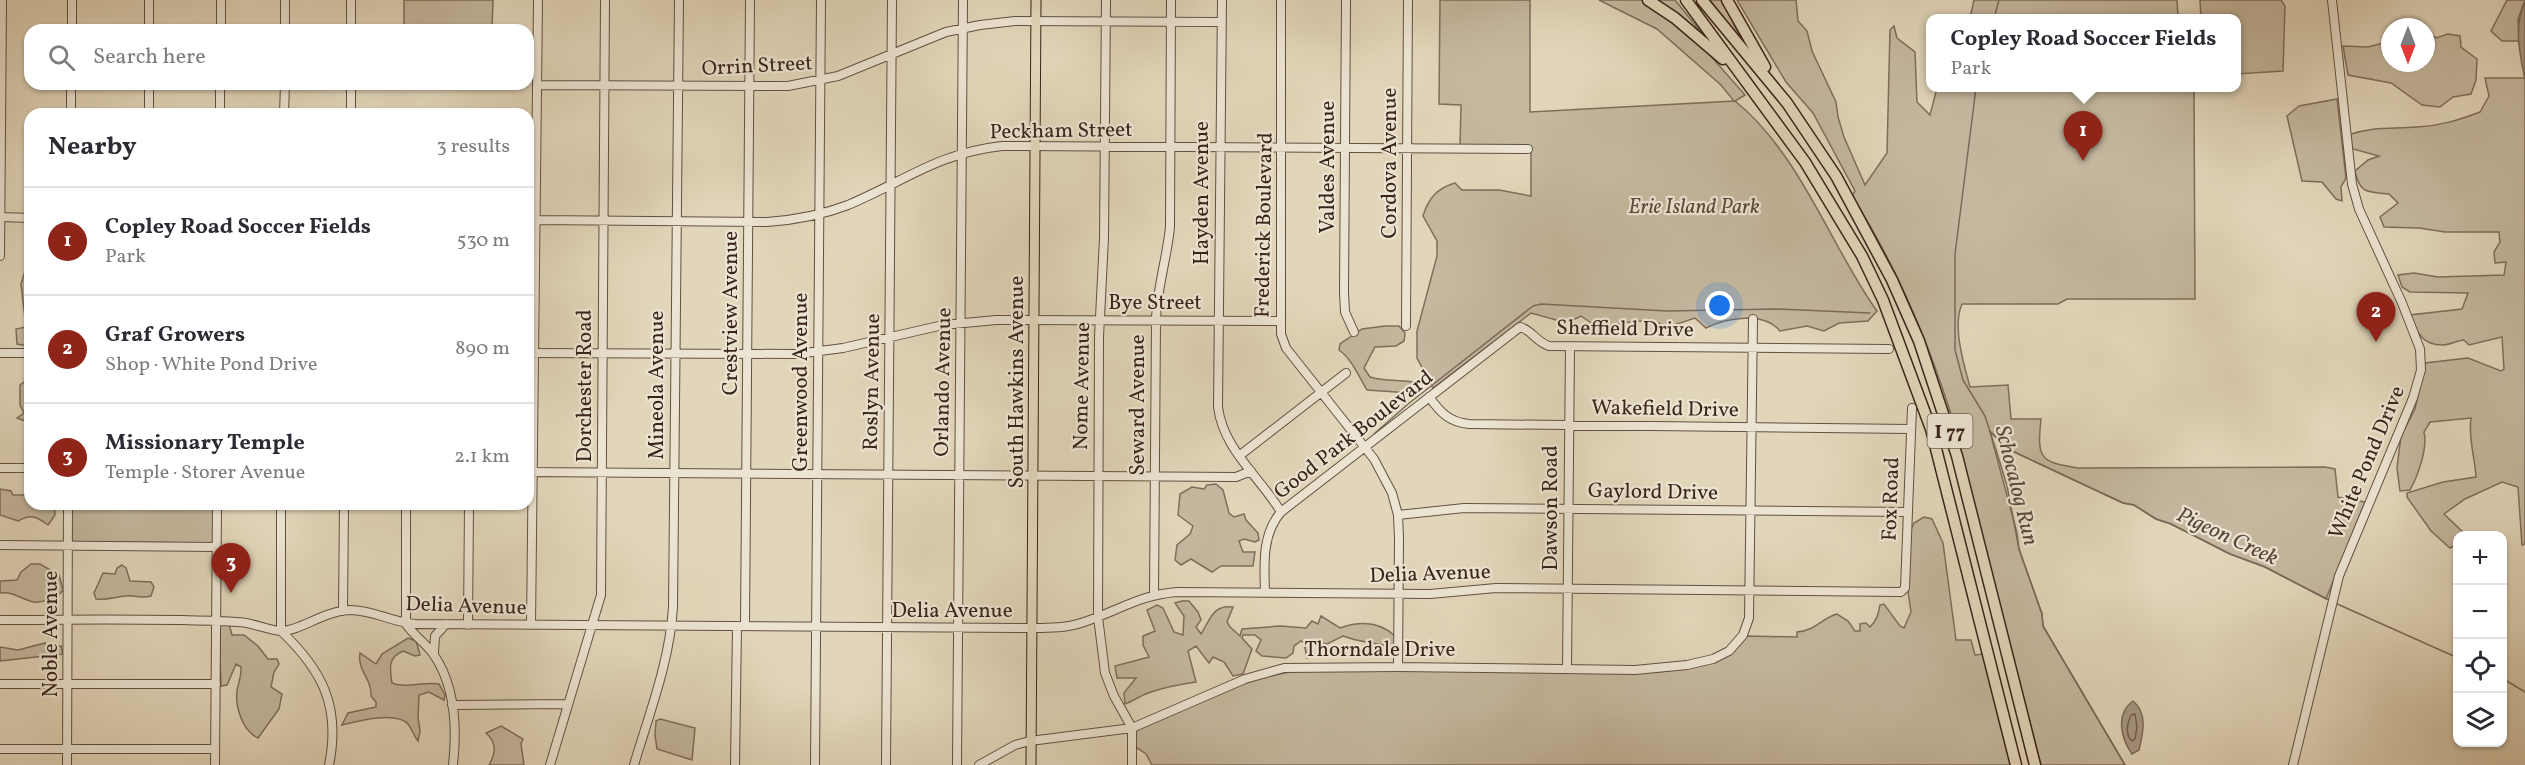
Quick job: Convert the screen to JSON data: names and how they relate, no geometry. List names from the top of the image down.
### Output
{
  "streets": {
    "highway": ["I 77"],
    "main road": ["South Hawkins Avenue"],
    "street": [
      "Orrin Street",
      "Peckham Street",
      "Cordova Avenue",
      "Valdes Avenue",
      "Hayden Avenue",
      "Frederick Boulevard",
      "Bye Street",
      "Crestview Avenue",
      "Sheffield Drive",
      "Greenwood Avenue",
      "Roslyn Avenue",
      "Orlando Avenue",
      "Mineola Avenue",
      "Dorchester Road",
      "Nome Avenue",
      "Seward Avenue",
      "Wakefield Drive",
      "Good Park Boulevard",
      "White Pond Drive",
      "Gaylord Drive",
      "Fox Road",
      "Dawson Road",
      "Delia Avenue",
      "Noble Avenue",
      "Thorndale Drive"
    ]
  },
  "crossings": [
    ["Orrin Street", "Hayden Avenue"],
    ["Orrin Street", "Crestview Avenue"],
    ["Orrin Street", "Greenwood Avenue"],
    ["Orrin Street", "Roslyn Avenue"],
    ["Orrin Street", "Orlando Avenue"],
    ["Orrin Street", "South Hawkins Avenue"],
    ["Orrin Street", "Mineola Avenue"],
    ["Orrin Street", "Dorchester Road"],
    ["Orrin Street", "Nome Avenue"],
    ["Orrin Street", "Seward Avenue"],
    ["Peckham Street", "Cordova Avenue"],
    ["Peckham Street", "Valdes Avenue"],
    ["Peckham Street", "Hayden Avenue"],
    ["Peckham Street", "Frederick Boulevard"],
    ["Peckham Street", "Crestview Avenue"],
    ["Peckham Street", "Greenwood Avenue"],
    ["Peckham Street", "Roslyn Avenue"],
    ["Peckham Street", "Orlando Avenue"],
    ["Peckham Street", "South Hawkins Avenue"],
    ["Peckham Street", "Mineola Avenue"],
    ["Peckham Street", "Dorchester Road"],
    ["Peckham Street", "Nome Avenue"],
    ["Peckham Street", "Seward Avenue"],
    ["Hayden Avenue", "Bye Street"],
    ["Hayden Avenue", "Good Park Boulevard"],
    ["Frederick Boulevard", "Bye Street"],
    ["Frederick Boulevard", "Good Park Boulevard"],
    ["Frederick Boulevard", "Gaylord Drive"],
    ["Frederick Boulevard", "Delia Avenue"],
    ["Frederick Boulevard", "Thorndale Drive"],
    ["Bye Street", "Crestview Avenue"],
    ["Bye Street", "Greenwood Avenue"],
    ["Bye Street", "Roslyn Avenue"],
    ["Bye Street", "Orlando Avenue"],
    ["Bye Street", "South Hawkins Avenue"],
    ["Bye Street", "Mineola Avenue"],
    ["Bye Street", "Dorchester Road"],
    ["Bye Street", "Nome Avenue"],
    ["Bye Street", "Seward Avenue"],
    ["Crestview Avenue", "Delia Avenue"],
    ["Sheffield Drive", "Good Park Boulevard"],
    ["Sheffield Drive", "Dawson Road"],
    ["Sheffield Drive", "Thorndale Drive"],
    ["Greenwood Avenue", "Delia Avenue"],
    ["Roslyn Avenue", "Delia Avenue"],
    ["Orlando Avenue", "Delia Avenue"],
    ["South Hawkins Avenue", "Delia Avenue"],
    ["South Hawkins Avenue", "Thorndale Drive"],
    ["Mineola Avenue", "Delia Avenue"],
    ["Dorchester Road", "Delia Avenue"],
    ["Nome Avenue", "Delia Avenue"],
    ["Nome Avenue", "Thorndale Drive"],
    ["Seward Avenue", "Delia Avenue"],
    ["Wakefield Drive", "Good Park Boulevard"],
    ["Wakefield Drive", "Fox Road"],
    ["Wakefield Drive", "Dawson Road"],
    ["Wakefield Drive", "Thorndale Drive"],
    ["Good Park Boulevard", "Delia Avenue"],
    ["Gaylord Drive", "Fox Road"],
    ["Gaylord Drive", "Dawson Road"],
    ["Gaylord Drive", "Thorndale Drive"],
    ["Fox Road", "Delia Avenue"],
    ["Dawson Road", "Delia Avenue"],
    ["Dawson Road", "Thorndale Drive"],
    ["Delia Avenue", "Thorndale Drive"]
  ],
  "water": ["Schocalog Run", "Pigeon Creek"],
  "parks": ["Erie Island Park"],
  "north": "bottom",
  "page": {
    "popup": ["Copley Road Soccer Fields", "Park"],
    "search": "Search here",
    "heading": ["Nearby", "3 results"],
    "pins": ["1", "2", "3"],
    "list": [
      {
        "mark": "1",
        "name": "Copley Road Soccer Fields",
        "note": "Park",
        "value": "530 m"
      },
      {
        "mark": "2",
        "name": "Graf Growers",
        "note": "Shop · White Pond Drive",
        "value": "890 m"
      },
      {
        "mark": "3",
        "name": "Missionary Temple",
        "note": "Temple · Storer Avenue",
        "value": "2.1 km"
      }
    ],
    "map_buttons": ["+", "−"]
  }
}
